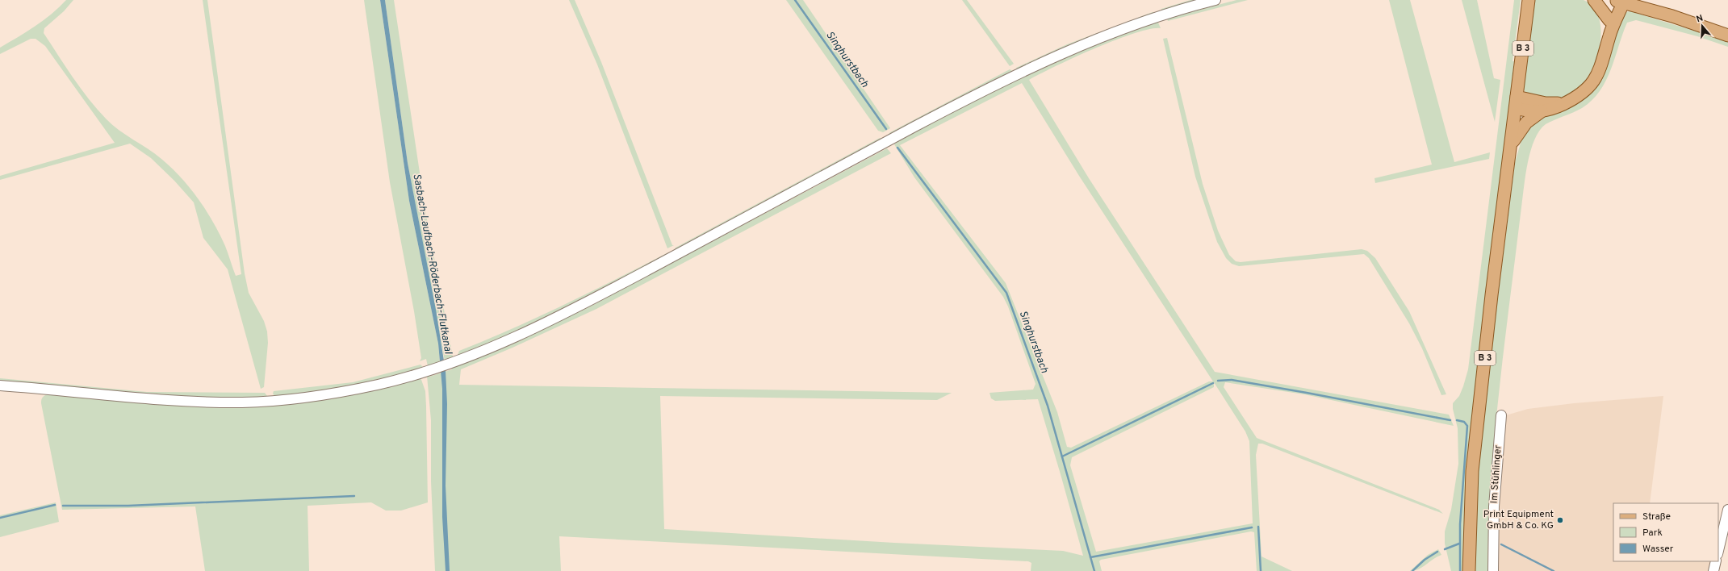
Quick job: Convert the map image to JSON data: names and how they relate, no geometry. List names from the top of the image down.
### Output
{
  "streets": {
    "main road": ["B 3"],
    "street": ["Im Stühlinger"]
  },
  "water": ["Singhurstbach", "Sasbach-Laufbach-Röderbach-Flutkanal"],
  "places": ["Print Equipment GmbH & Co. KG"],
  "legend": ["Straße", "Park", "Wasser"],
  "north": "top"
}
